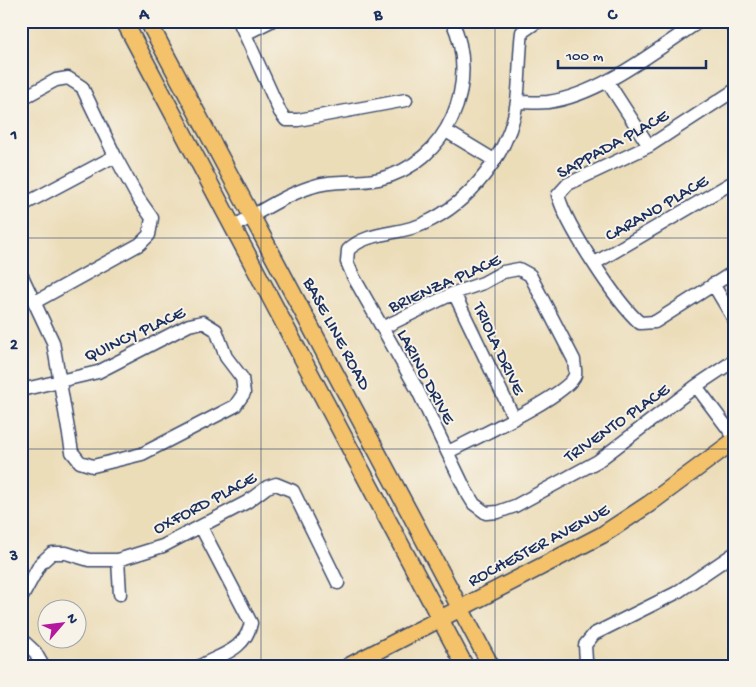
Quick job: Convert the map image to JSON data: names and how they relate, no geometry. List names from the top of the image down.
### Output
{
  "streets": {
    "main road": ["BASE LINE ROAD", "ROCHESTER AVENUE"],
    "street": [
      "SAPPADA PLACE",
      "CARANO PLACE",
      "BRIENZA PLACE",
      "QUINCY PLACE",
      "TRIOLA DRIVE",
      "LARINO DRIVE",
      "TRIVENTO PLACE",
      "OXFORD PLACE"
    ]
  },
  "crossings": [
    ["SAPPADA PLACE", "CARANO PLACE"],
    ["BRIENZA PLACE", "TRIOLA DRIVE"],
    ["BRIENZA PLACE", "LARINO DRIVE"],
    ["BASE LINE ROAD", "ROCHESTER AVENUE"],
    ["LARINO DRIVE", "TRIVENTO PLACE"]
  ],
  "scale_bar": "100 m",
  "north": "top right",
  "grid": {
    "columns": ["A", "B", "C"],
    "rows": ["1", "2", "3"]
  }
}
